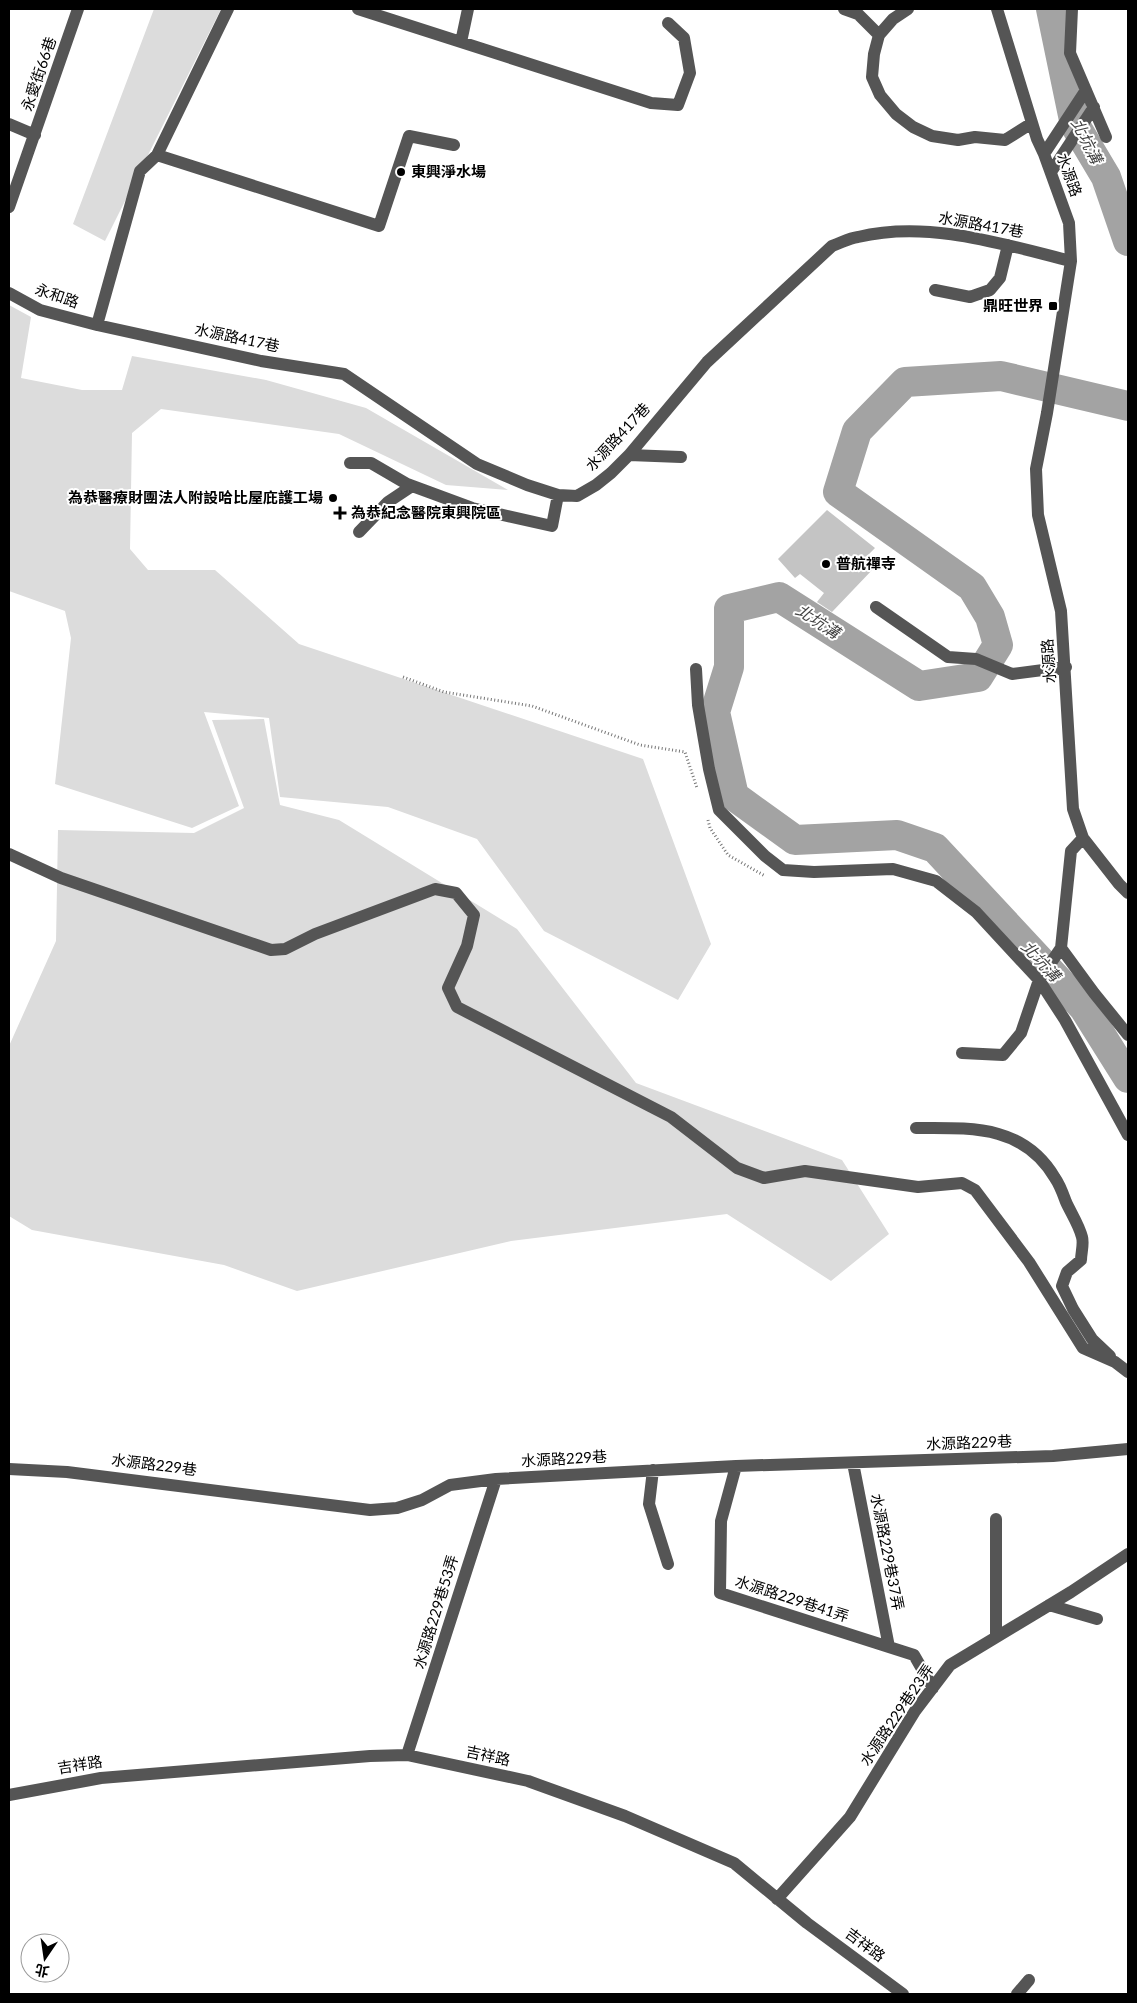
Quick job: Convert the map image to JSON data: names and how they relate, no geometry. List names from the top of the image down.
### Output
{
  "streets": {
    "street": [
      "永愛街66巷",
      "水源路",
      "水源路417巷",
      "永和路",
      "水源路229巷",
      "水源路229巷37弄",
      "水源路229巷41弄",
      "水源路229巷53弄",
      "水源路229巷23弄",
      "吉祥路"
    ]
  },
  "crossings": [
    ["水源路", "水源路417巷"],
    ["水源路417巷", "永和路"],
    ["水源路229巷", "水源路229巷37弄"],
    ["水源路229巷", "水源路229巷41弄"],
    ["水源路229巷", "水源路229巷53弄"],
    ["水源路229巷37弄", "水源路229巷41弄"],
    ["水源路229巷41弄", "水源路229巷23弄"],
    ["水源路229巷53弄", "吉祥路"],
    ["水源路229巷23弄", "吉祥路"]
  ],
  "water": ["北坑溝"],
  "places": {
    "other": ["東興淨水場", "為恭醫療財團法人附設哈比屋庇護工場", "普航禪寺"],
    "transit": ["鼎旺世界"],
    "health": ["為恭紀念醫院東興院區"]
  },
  "north": "bottom"
}
